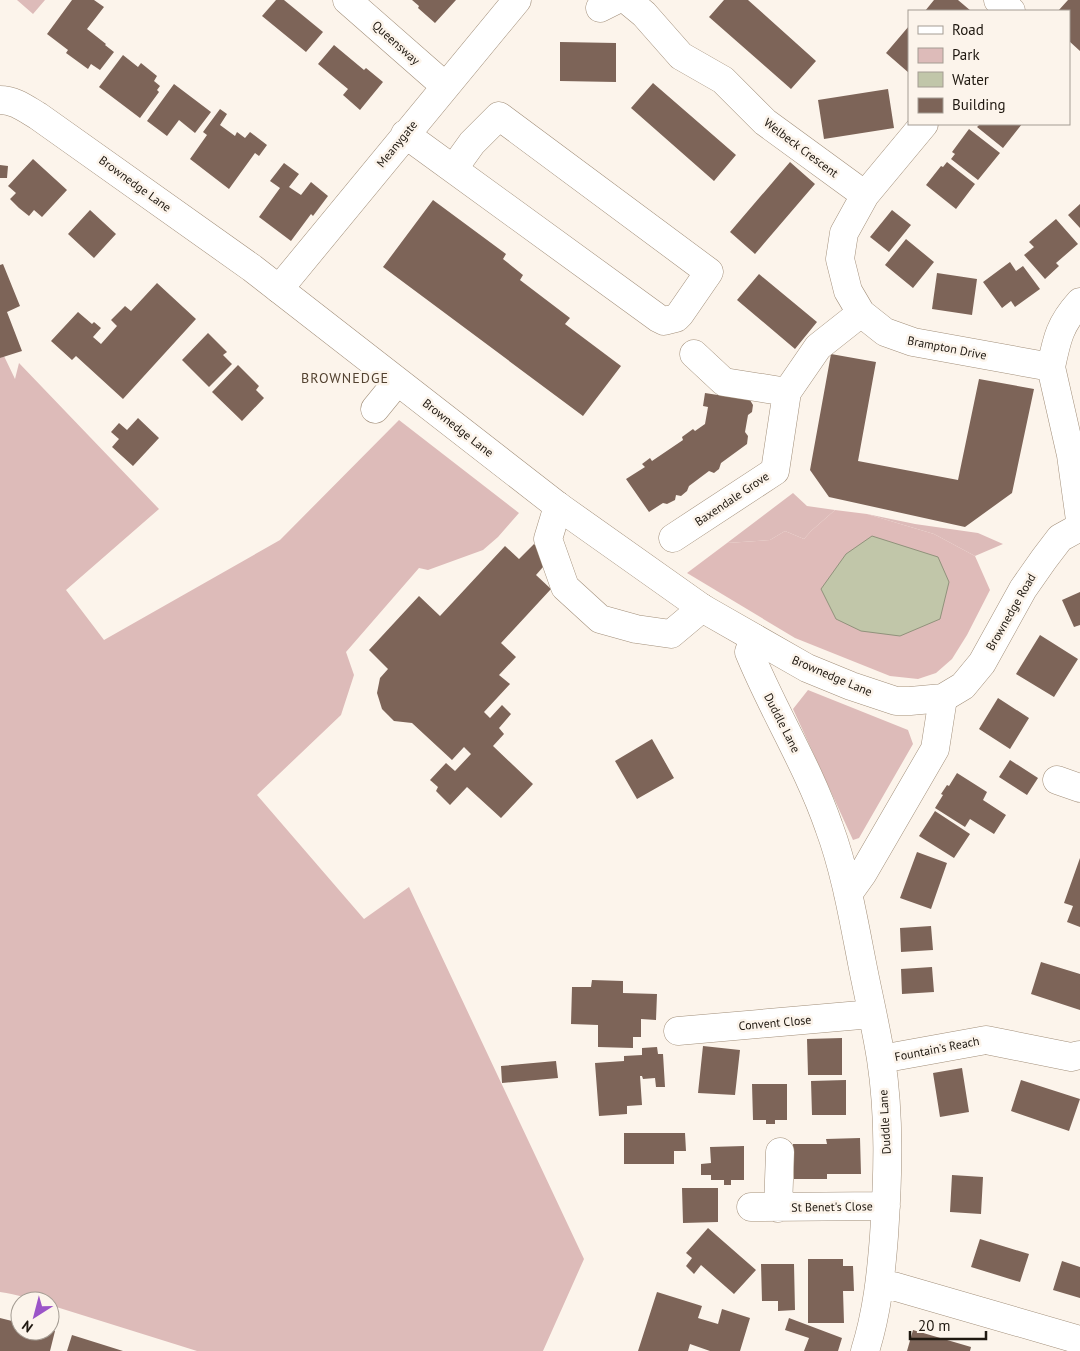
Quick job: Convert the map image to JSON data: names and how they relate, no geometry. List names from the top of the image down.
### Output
{
  "streets": {
    "street": [
      "Queensway",
      "Meanygate",
      "Welbeck Crescent",
      "Brownedge Lane",
      "Brampton Drive",
      "Baxendale Grove",
      "Brownedge Road",
      "Duddle Lane",
      "Convent Close",
      "Fountain's Reach",
      "St Benet's Close"
    ]
  },
  "crossings": [
    ["Queensway", "Meanygate"],
    ["Meanygate", "Brownedge Lane"],
    ["Welbeck Crescent", "Brampton Drive"],
    ["Brownedge Lane", "Brownedge Road"],
    ["Brownedge Lane", "Duddle Lane"],
    ["Brampton Drive", "Baxendale Grove"],
    ["Duddle Lane", "Convent Close"],
    ["Duddle Lane", "Fountain's Reach"],
    ["Duddle Lane", "St Benet's Close"]
  ],
  "districts": ["BROWNEDGE"],
  "legend": [
    "Road",
    "Park",
    "Water",
    "Building"
  ],
  "scale_bar": "20 m",
  "north": "bottom left"
}
